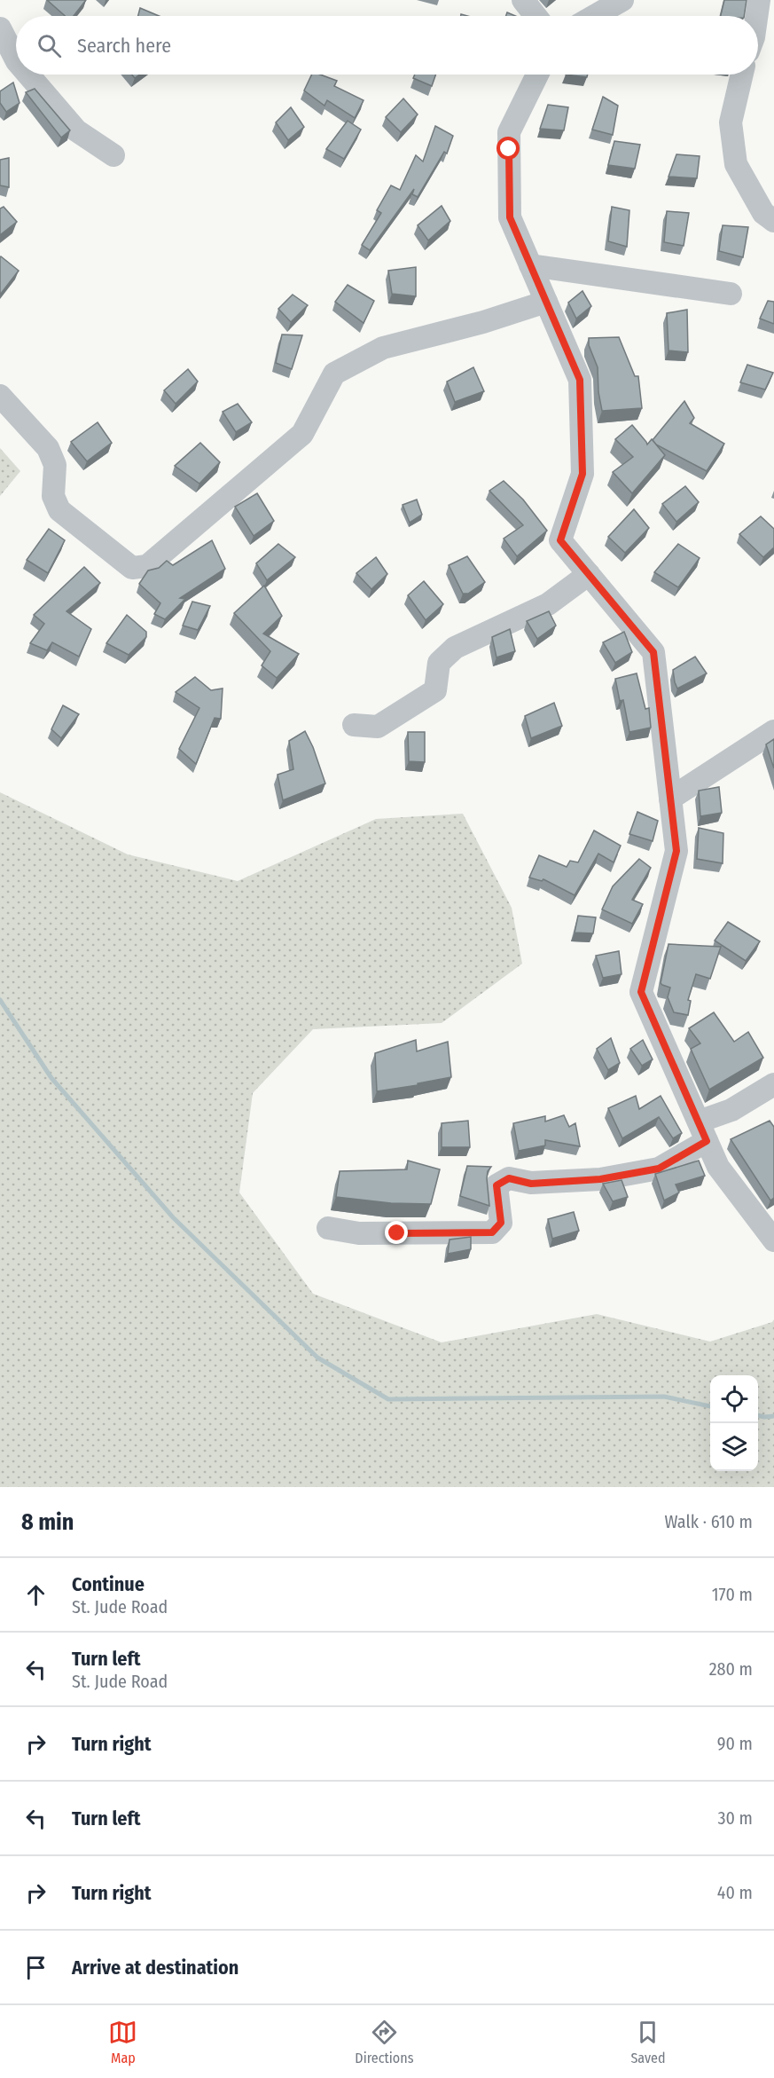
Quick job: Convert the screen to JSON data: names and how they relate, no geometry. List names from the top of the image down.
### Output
{
  "page": {
    "search": "Search here",
    "heading": ["8 min", "Walk · 610 m"],
    "list": [
      ["Continue", "St. Jude Road", "170 m"],
      ["Turn left", "St. Jude Road", "280 m"],
      ["Turn right", "90 m"],
      ["Turn left", "30 m"],
      ["Turn right", "40 m"],
      "Arrive at destination"
    ],
    "nav": ["Map", "Directions", "Saved"]
  }
}
